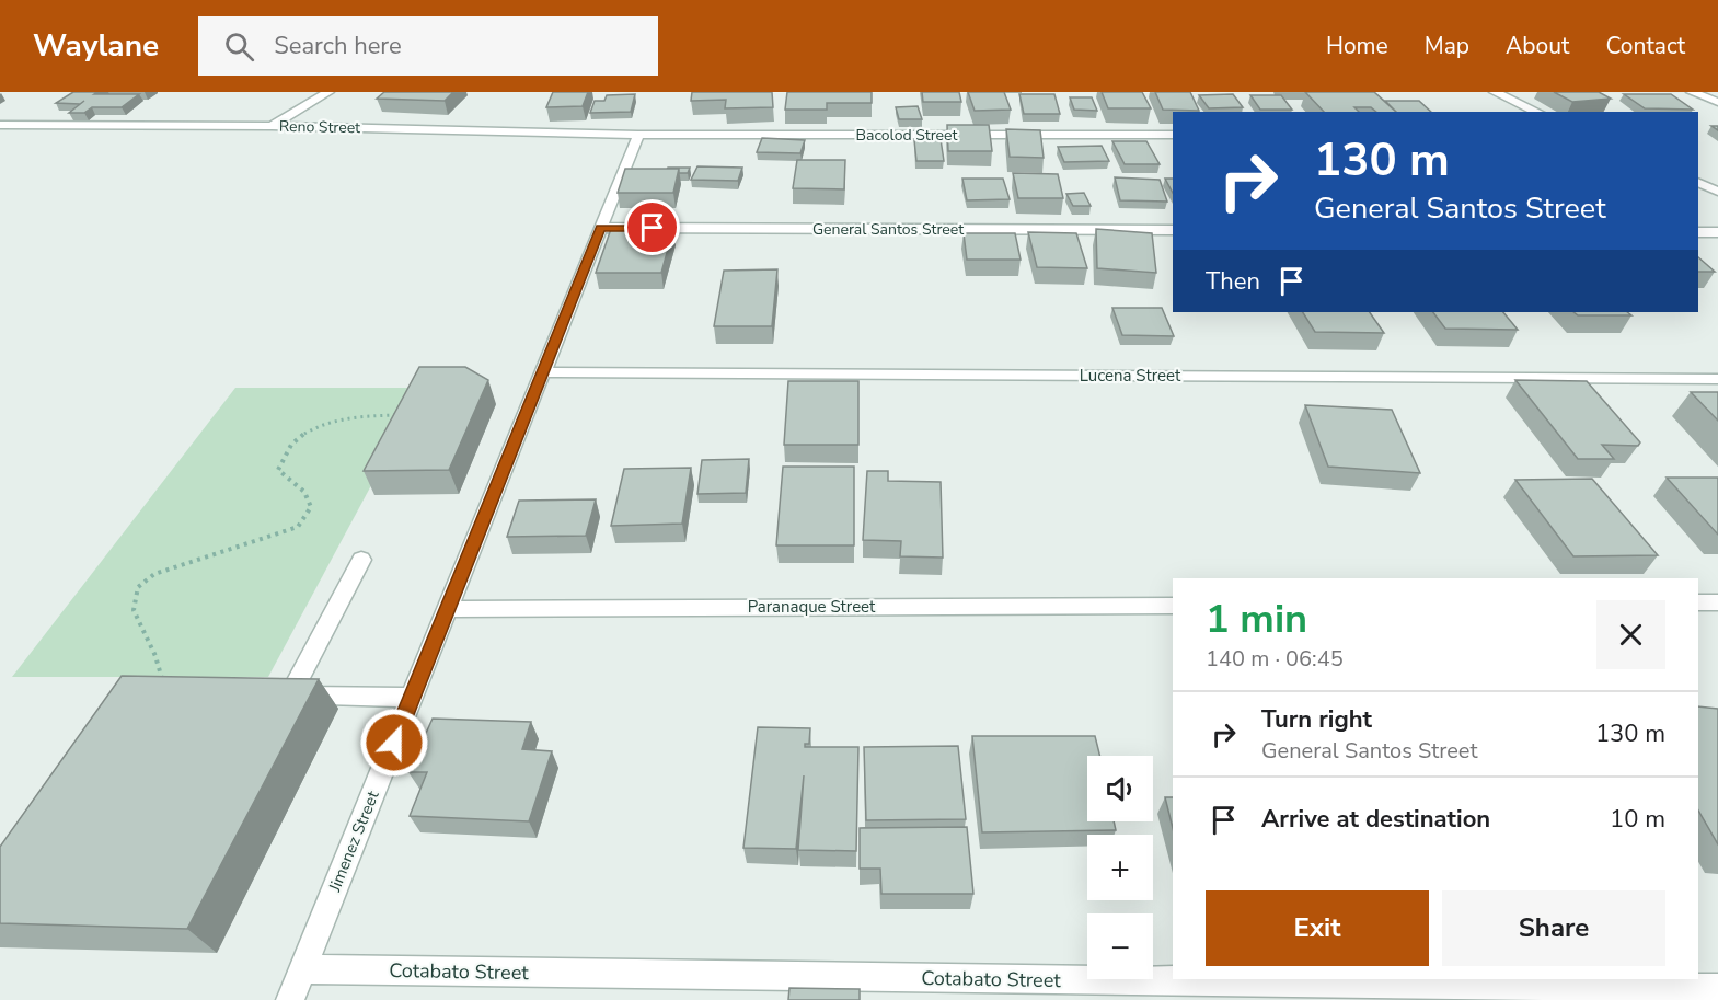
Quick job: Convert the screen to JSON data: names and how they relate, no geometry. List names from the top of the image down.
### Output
{
  "streets": {
    "street": [
      "Reno Street",
      "Bacolod Street",
      "General Santos Street",
      "Lucena Street",
      "Paranaque Street",
      "Jimenez Street",
      "Cotabato Street"
    ]
  },
  "crossings": [
    ["Reno Street", "Bacolod Street"],
    ["Reno Street", "Jimenez Street"],
    ["Bacolod Street", "Jimenez Street"],
    ["General Santos Street", "Jimenez Street"],
    ["Lucena Street", "Jimenez Street"],
    ["Paranaque Street", "Jimenez Street"],
    ["Jimenez Street", "Cotabato Street"]
  ],
  "page": {
    "header": "Waylane",
    "search": "Search here",
    "nav": [
      "Home",
      "Map",
      "About",
      "Contact"
    ],
    "turn": ["130 m", "General Santos Street"],
    "then": "Then",
    "heading": ["1 min", "140 m · 06:45"],
    "list": [
      {
        "name": "Turn right",
        "note": "General Santos Street",
        "value": "130 m"
      },
      {
        "name": "Arrive at destination",
        "value": "10 m"
      }
    ],
    "map_buttons": ["+", "−"],
    "buttons": ["Exit", "Share"]
  }
}
